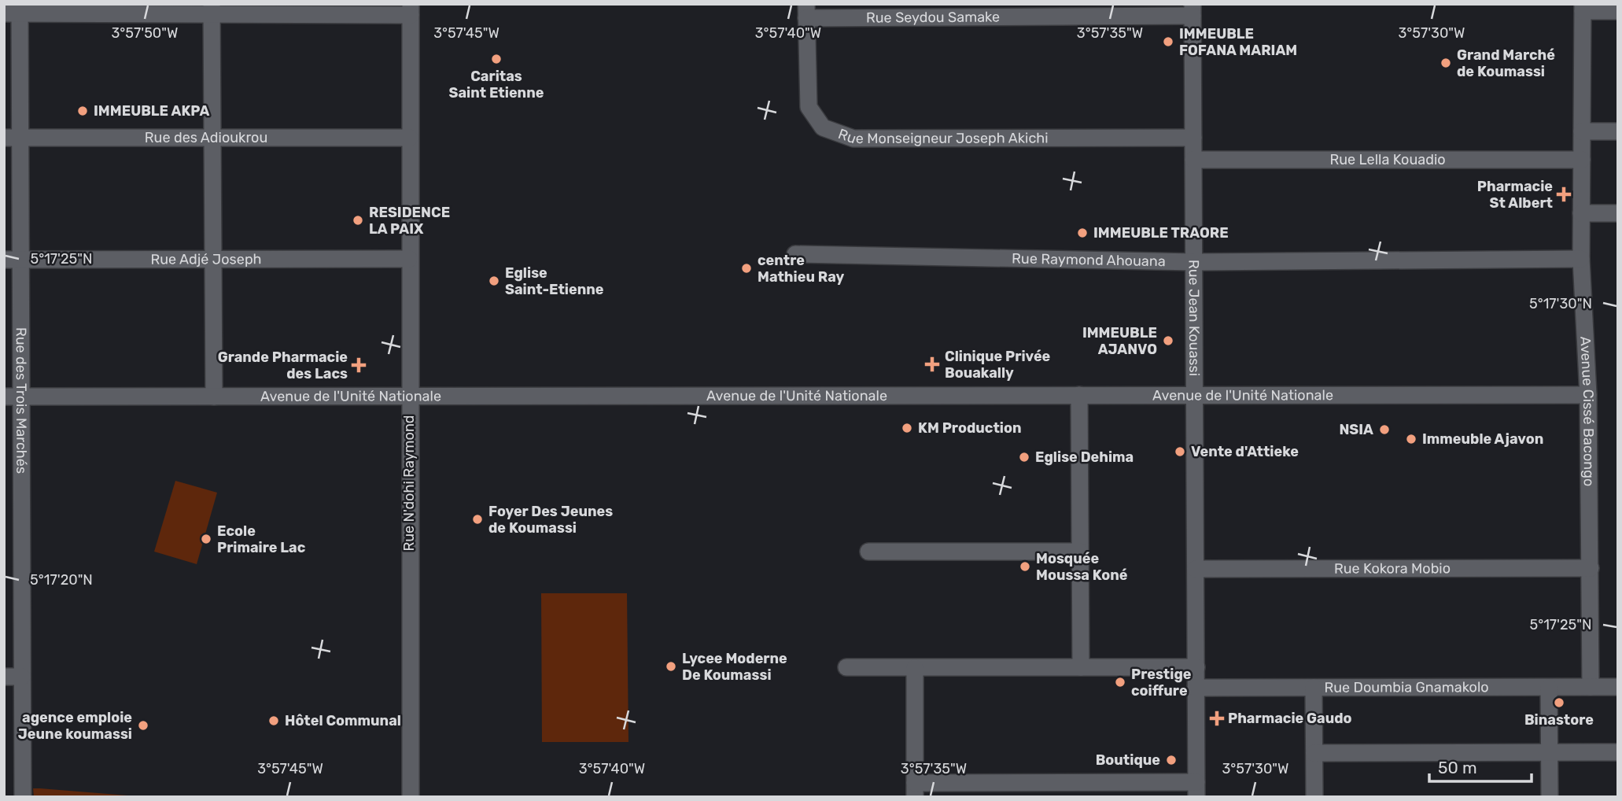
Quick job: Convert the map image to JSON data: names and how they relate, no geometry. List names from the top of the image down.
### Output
{
  "streets": {
    "street": [
      "Rue Seydou Samake",
      "Rue Monseigneur Joseph Akichi",
      "Rue des Adioukrou",
      "Rue Lella Kouadio",
      "Rue Adjé Joseph",
      "Rue Raymond Ahouana",
      "Rue Jean Kouassi",
      "Avenue de l'Unité Nationale",
      "Rue des Trois Marchés",
      "Avenue Cissé Bacongo",
      "Rue N'dohi Raymond",
      "Rue Kokora Mobio",
      "Rue Doumbia Gnamakolo"
    ]
  },
  "crossings": [
    ["Rue Seydou Samake", "Rue Monseigneur Joseph Akichi"],
    ["Rue Seydou Samake", "Rue Jean Kouassi"],
    ["Rue Monseigneur Joseph Akichi", "Rue Jean Kouassi"],
    ["Rue des Adioukrou", "Rue des Trois Marchés"],
    ["Rue des Adioukrou", "Rue N'dohi Raymond"],
    ["Rue Lella Kouadio", "Rue Jean Kouassi"],
    ["Rue Lella Kouadio", "Avenue Cissé Bacongo"],
    ["Rue Adjé Joseph", "Rue des Trois Marchés"],
    ["Rue Adjé Joseph", "Rue N'dohi Raymond"],
    ["Rue Raymond Ahouana", "Rue Jean Kouassi"],
    ["Rue Raymond Ahouana", "Avenue Cissé Bacongo"],
    ["Rue Jean Kouassi", "Avenue de l'Unité Nationale"],
    ["Rue Jean Kouassi", "Rue Kokora Mobio"],
    ["Rue Jean Kouassi", "Rue Doumbia Gnamakolo"],
    ["Avenue de l'Unité Nationale", "Rue des Trois Marchés"],
    ["Avenue de l'Unité Nationale", "Avenue Cissé Bacongo"],
    ["Avenue de l'Unité Nationale", "Rue N'dohi Raymond"],
    ["Avenue Cissé Bacongo", "Rue Kokora Mobio"],
    ["Avenue Cissé Bacongo", "Rue Doumbia Gnamakolo"]
  ],
  "places": {
    "other": [
      "IMMEUBLE FOFANA MARIAM",
      "Caritas Saint Etienne",
      "Grand Marché de Koumassi",
      "IMMEUBLE AKPA",
      "RESIDENCE LA PAIX",
      "IMMEUBLE TRAORE",
      "centre Mathieu Ray",
      "Eglise Saint-Etienne",
      "IMMEUBLE AJANVO",
      "KM Production",
      "NSIA",
      "Immeuble Ajavon",
      "Vente d'Attieke",
      "Eglise Dehima",
      "Foyer Des Jeunes de Koumassi",
      "Ecole Primaire Lac",
      "Mosquée Moussa Koné",
      "Lycee Moderne De Koumassi",
      "Prestige coiffure",
      "Binastore",
      "Hôtel Communal",
      "agence emploie Jeune koumassi",
      "Boutique"
    ],
    "health": [
      "Pharmacie St Albert",
      "Clinique Privée Bouakally",
      "Grande Pharmacie des Lacs",
      "Pharmacie Gaudo"
    ]
  },
  "scale_bar": "50 m",
  "coordinates": [
    "3°57'45\"W",
    "3°57'40\"W",
    "3°57'35\"W",
    "3°57'30\"W",
    "3°57'50\"W",
    "5°17'25\"N",
    "5°17'30\"N",
    "5°17'20\"N"
  ]
}
